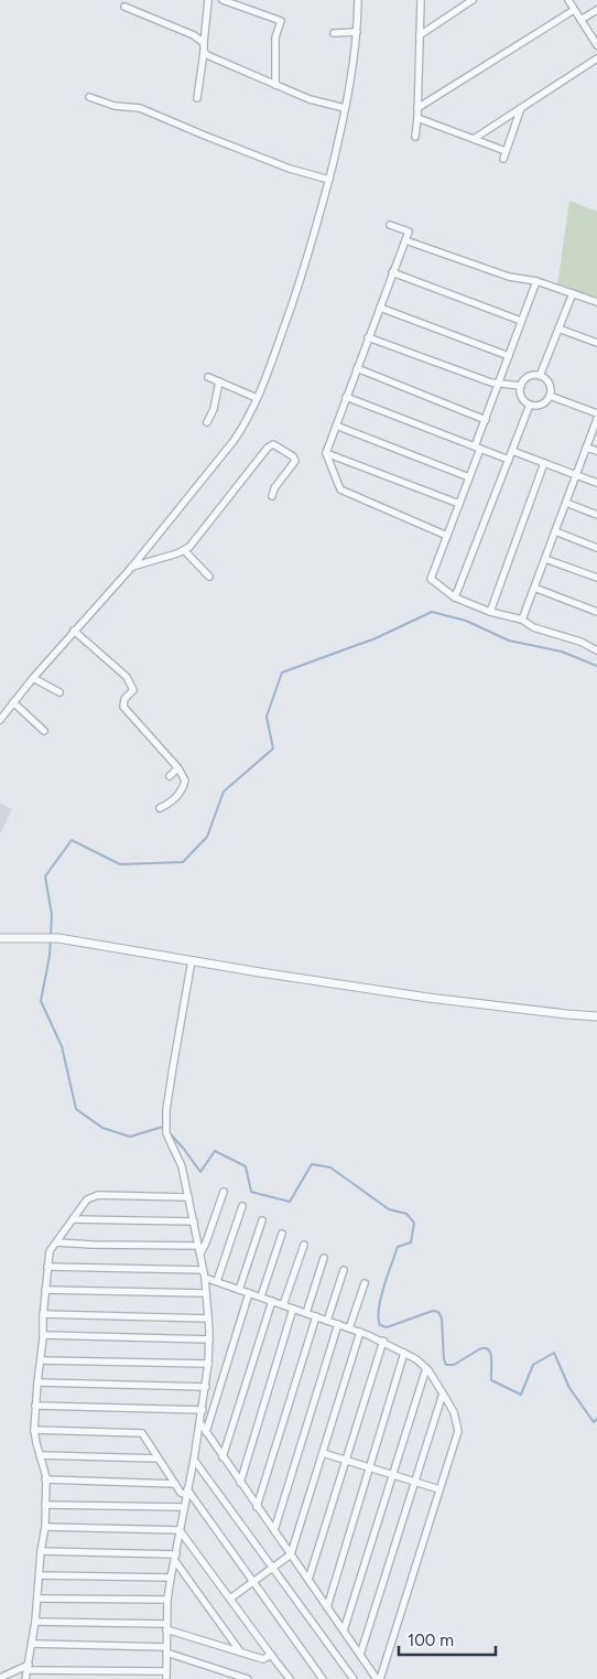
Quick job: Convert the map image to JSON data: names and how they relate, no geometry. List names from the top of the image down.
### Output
{
  "scale_bar": "100 m"
}
